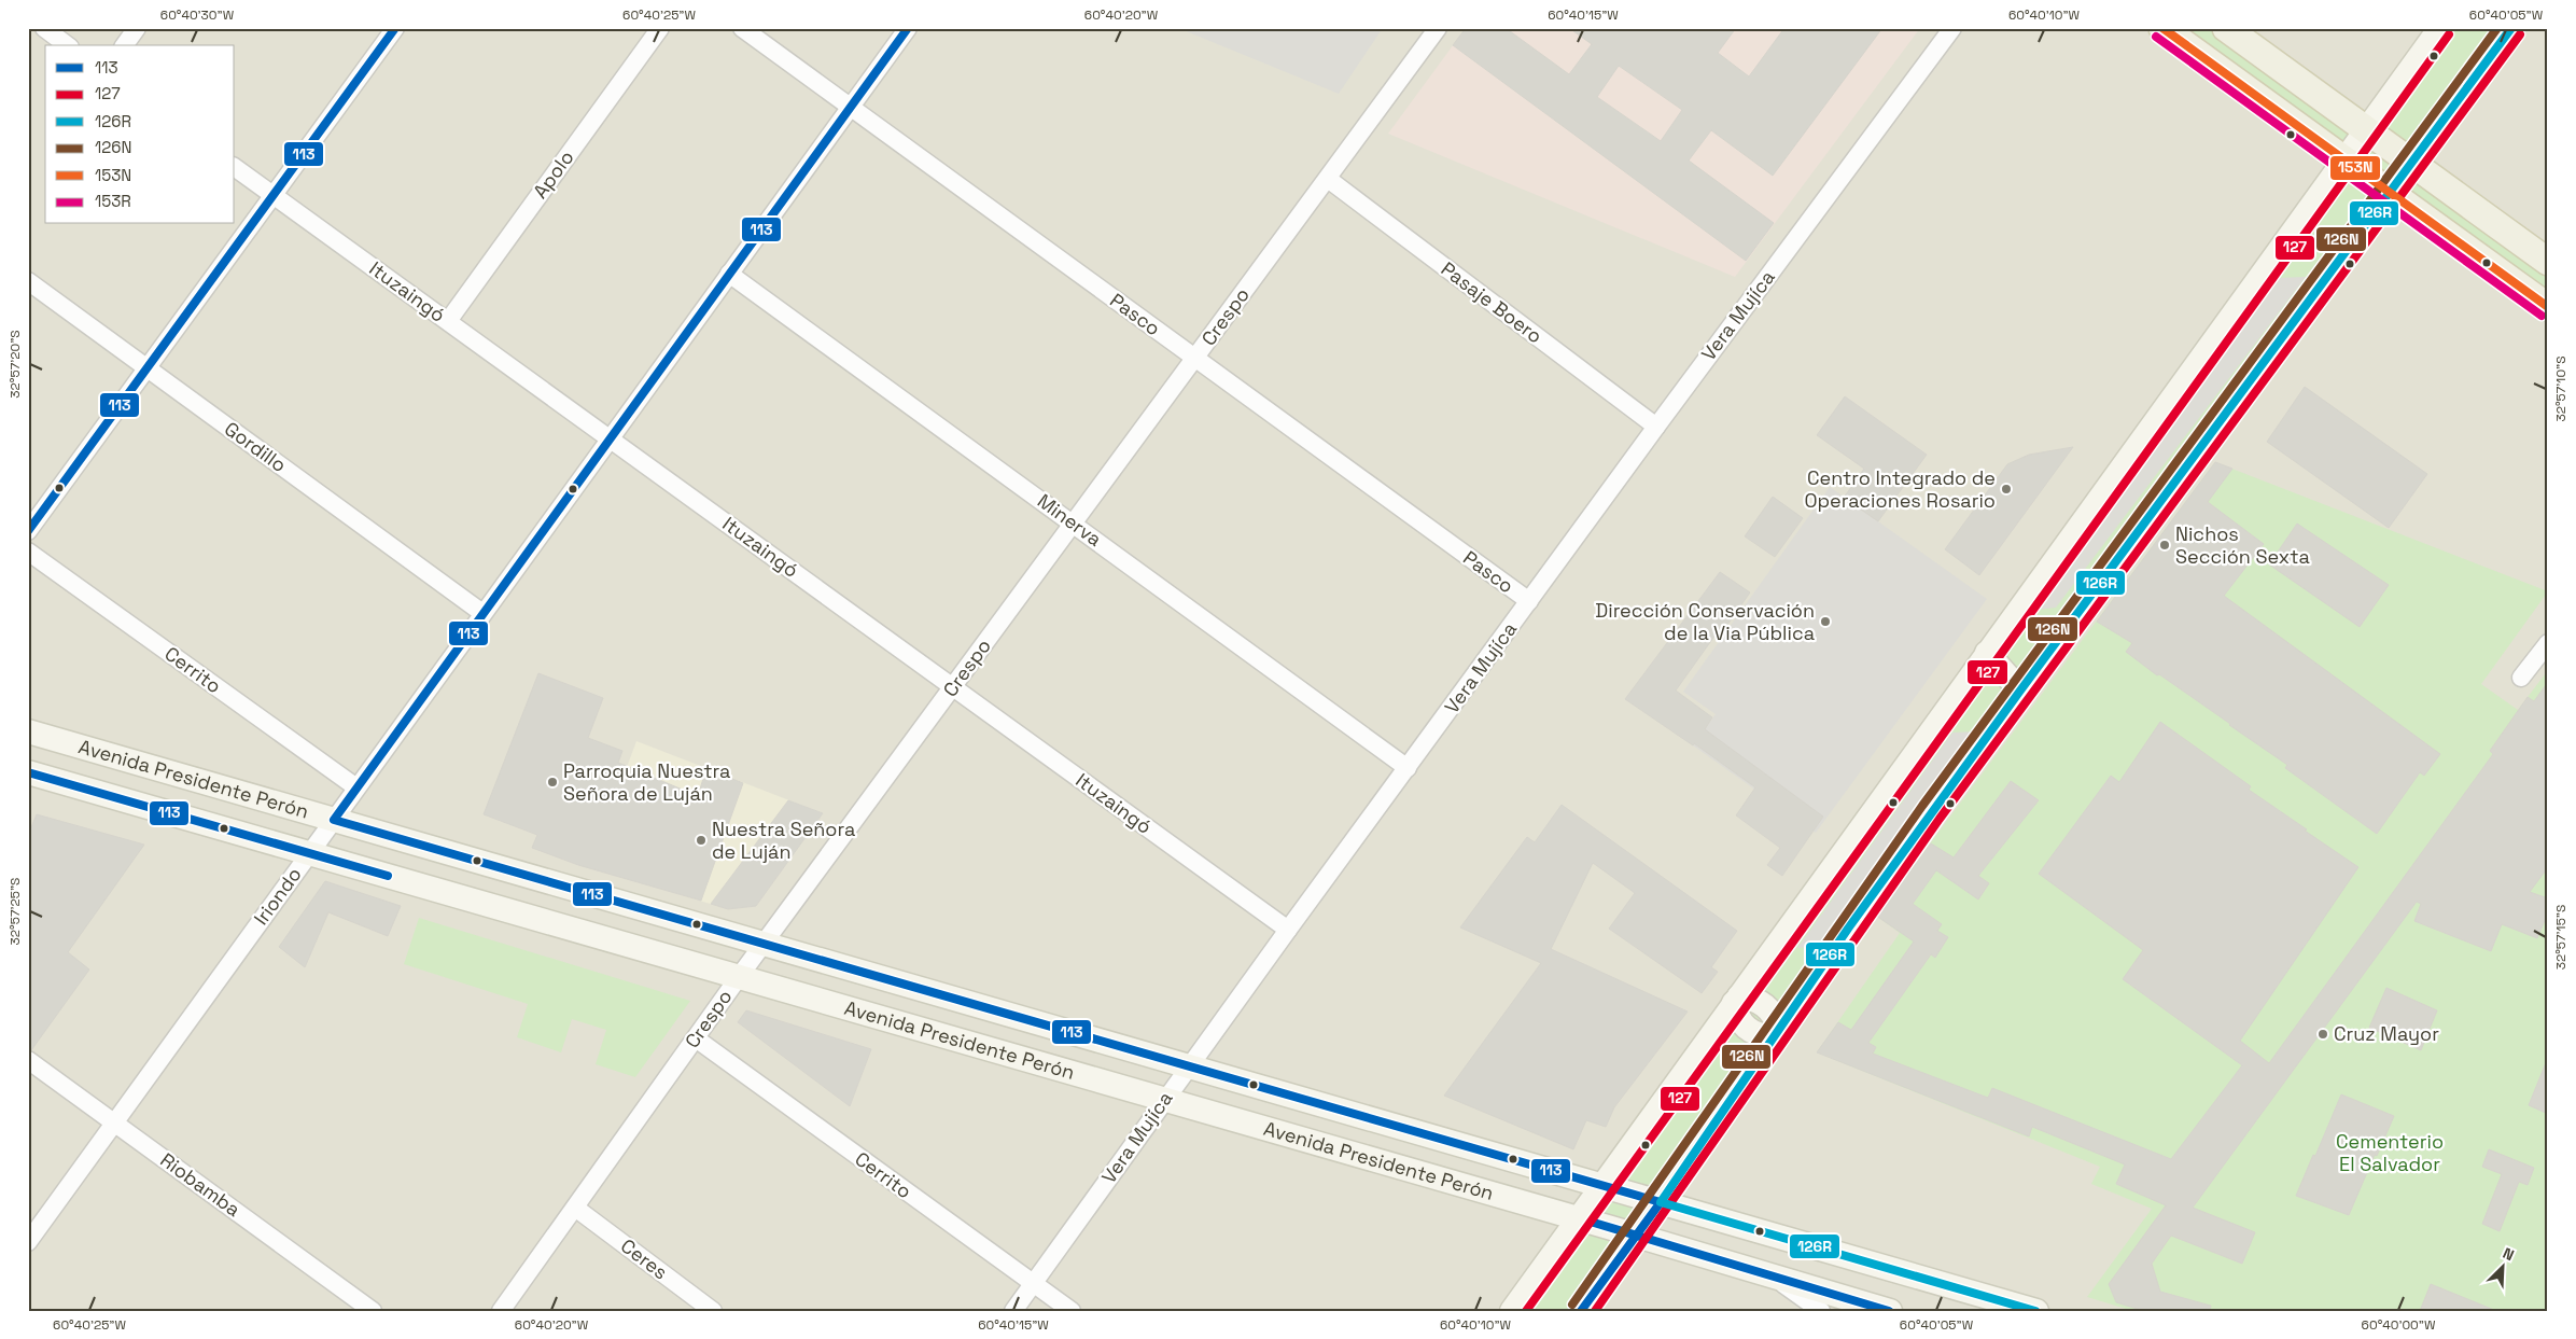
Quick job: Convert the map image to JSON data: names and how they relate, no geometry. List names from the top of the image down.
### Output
{
  "streets": {
    "main road": ["Avenida Presidente Perón"],
    "street": [
      "Apolo",
      "Ituzaingó",
      "Pasaje Boero",
      "Pasco",
      "Vera Mujíca",
      "Crespo",
      "Gordillo",
      "Minerva",
      "Cerrito",
      "Iriondo",
      "Riobamba",
      "Ceres"
    ]
  },
  "crossings": [
    ["Apolo", "Ituzaingó"],
    ["Ituzaingó", "Vera Mujíca"],
    ["Ituzaingó", "Crespo"],
    ["Ituzaingó", "Iriondo"],
    ["Pasaje Boero", "Vera Mujíca"],
    ["Pasaje Boero", "Crespo"],
    ["Pasco", "Vera Mujíca"],
    ["Pasco", "Crespo"],
    ["Pasco", "Iriondo"],
    ["Vera Mujíca", "Minerva"],
    ["Vera Mujíca", "Cerrito"],
    ["Vera Mujíca", "Avenida Presidente Perón"],
    ["Crespo", "Minerva"],
    ["Crespo", "Cerrito"],
    ["Crespo", "Avenida Presidente Perón"],
    ["Crespo", "Ceres"],
    ["Gordillo", "Iriondo"],
    ["Minerva", "Iriondo"],
    ["Cerrito", "Iriondo"],
    ["Avenida Presidente Perón", "Iriondo"],
    ["Iriondo", "Riobamba"]
  ],
  "parks": ["Cementerio El Salvador"],
  "places": [
    "Centro Integrado de Operaciones Rosario",
    "Nichos Sección Sexta",
    "Dirección Conservación de la Via Pública",
    "Parroquia Nuestra Señora de Luján",
    "Nuestra Señora de Luján",
    "Cruz Mayor"
  ],
  "lines": [
    "transit line 113",
    "transit line 126R",
    "transit line 126N",
    "transit line 153N",
    "transit line 127",
    "transit line 153R"
  ],
  "legend": [
    "113",
    "127",
    "126R",
    "126N",
    "153N",
    "153R"
  ],
  "north": "top right",
  "coordinates": [
    "60°40'30\"W",
    "60°40'25\"W",
    "60°40'20\"W",
    "60°40'15\"W",
    "60°40'10\"W",
    "60°40'05\"W",
    "32°57'20\"S",
    "32°57'10\"S",
    "32°57'25\"S",
    "32°57'15\"S",
    "60°40'00\"W"
  ]
}
